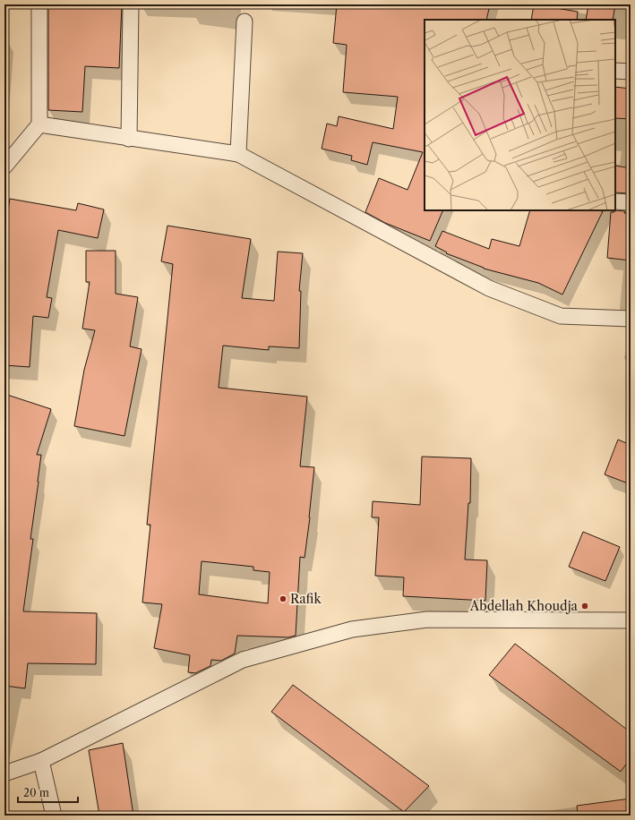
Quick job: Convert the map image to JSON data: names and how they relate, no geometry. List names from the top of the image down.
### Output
{
  "places": ["Rafik", "Abdellah Khoudja"],
  "scale_bar": "20 m"
}
